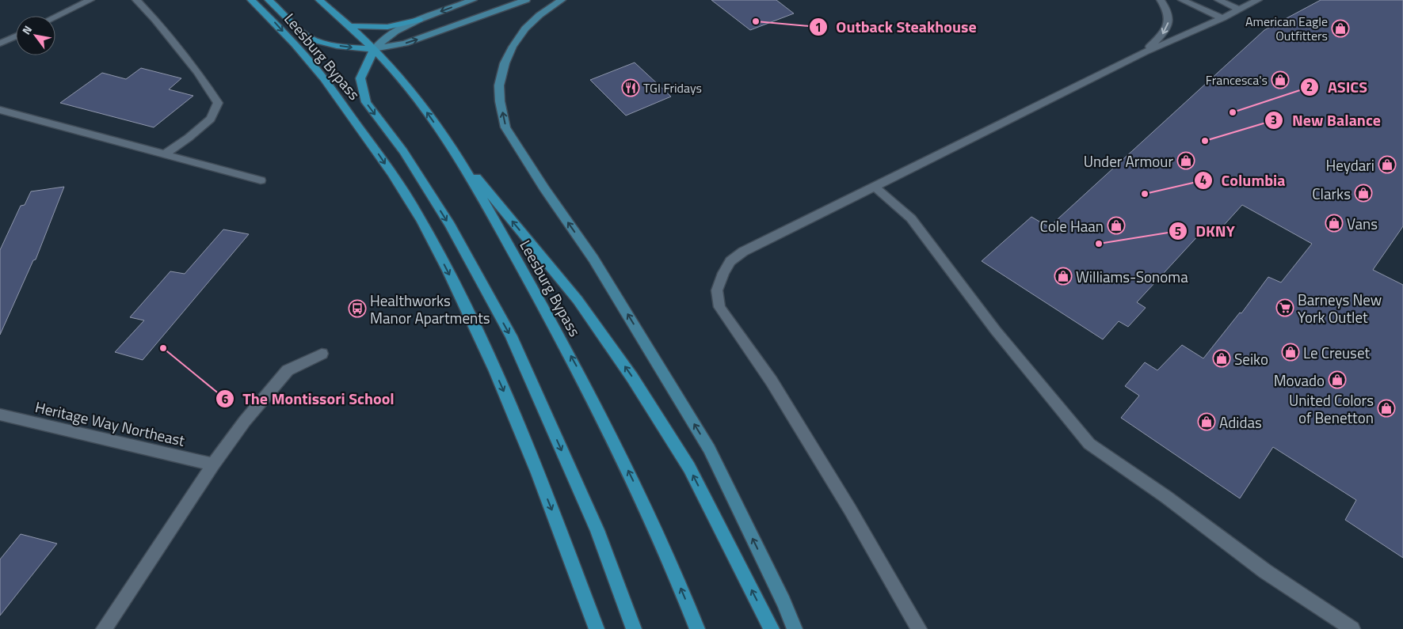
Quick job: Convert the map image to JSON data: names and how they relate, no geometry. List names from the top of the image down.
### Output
{
  "streets": {
    "highway": ["Leesburg Bypass"],
    "street": ["Heritage Way Northeast"]
  },
  "places": {
    "other": [
      "Outback Steakhouse",
      "ASICS",
      "New Balance",
      "Columbia",
      "DKNY",
      "The Montissori School"
    ],
    "shop": [
      "American Eagle Outfitters",
      "Francesca's",
      "Under Armour",
      "Heydari",
      "Clarks",
      "Vans",
      "Cole Haan",
      "Williams-Sonoma",
      "Le Creuset",
      "Seiko",
      "Movado",
      "United Colors of Benetton",
      "Adidas"
    ],
    "restaurant": ["TGI Fridays"],
    "supermarket": ["Barneys New York Outlet"],
    "bus stop": ["Healthworks Manor Apartments"]
  },
  "north": "top left"
}
